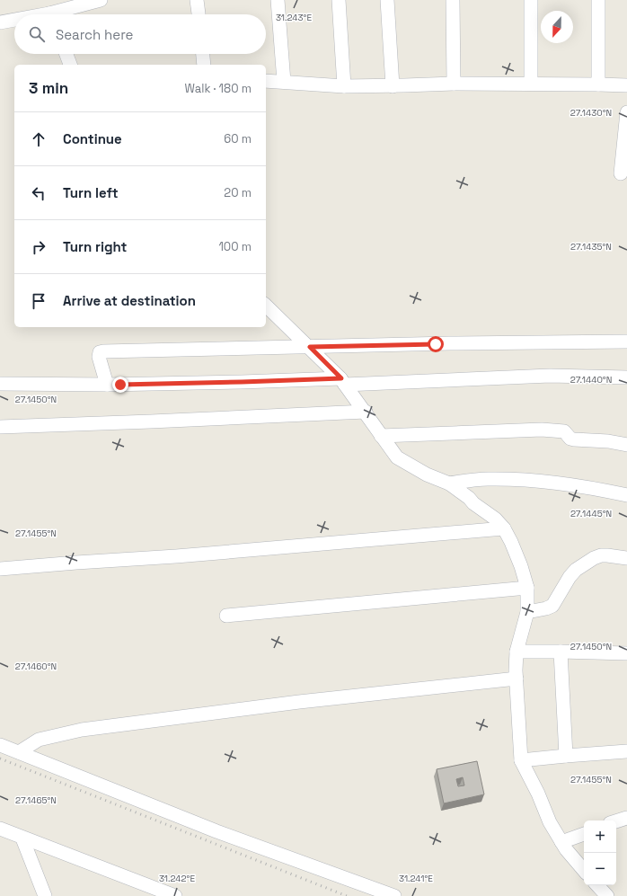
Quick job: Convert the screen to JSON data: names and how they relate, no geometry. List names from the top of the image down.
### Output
{
  "north": "bottom",
  "page": {
    "search": "Search here",
    "heading": ["3 min", "Walk · 180 m"],
    "list": [
      ["Continue", "60 m"],
      ["Turn left", "20 m"],
      ["Turn right", "100 m"],
      "Arrive at destination"
    ],
    "map_buttons": ["+", "−"]
  },
  "coordinates": [
    "31.243°E",
    "27.1430°N",
    "27.1435°N",
    "27.1440°N",
    "27.1450°N",
    "27.1445°N",
    "27.1455°N",
    "27.1460°N",
    "27.1465°N",
    "31.242°E",
    "31.241°E"
  ]
}
